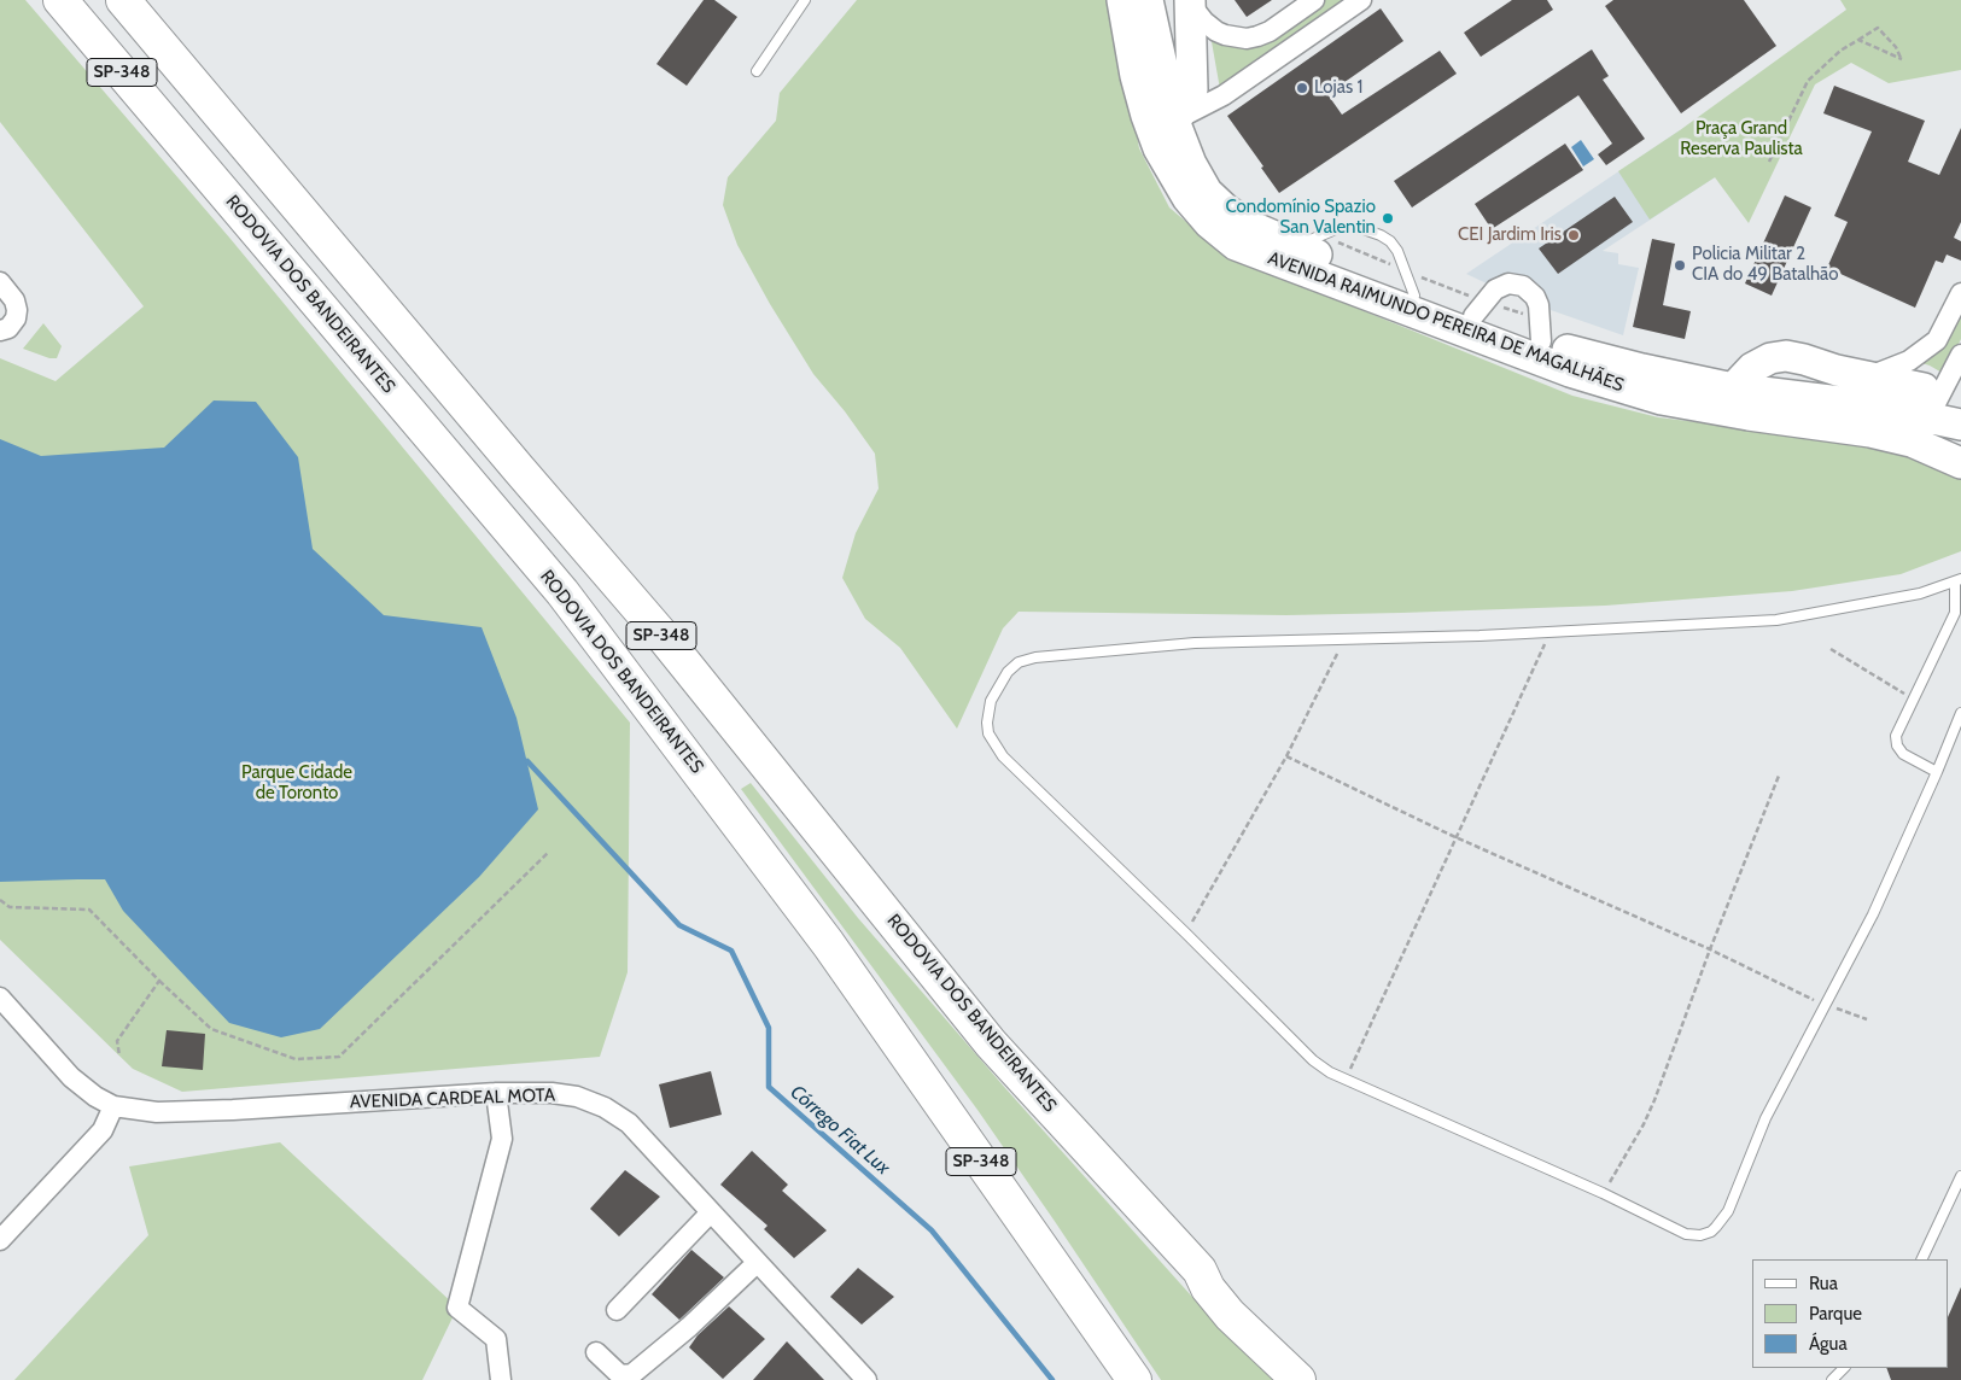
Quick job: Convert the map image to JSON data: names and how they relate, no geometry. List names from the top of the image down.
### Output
{
  "streets": {
    "highway": ["SP-348", "RODOVIA DOS BANDEIRANTES"],
    "main road": ["AVENIDA RAIMUNDO PEREIRA DE MAGALHÃES"],
    "street": ["AVENIDA CARDEAL MOTA"]
  },
  "water": ["Córrego Fiat Lux"],
  "parks": ["Praça Grand Reserva Paulista", "Parque Cidade de Toronto"],
  "places": [
    "Lojas 1",
    "Condomínio Spazio San Valentin",
    "CEI Jardim Iris",
    "Policia Militar 2 CIA do 49 Batalhão"
  ],
  "legend": ["Rua", "Parque", "Água"]
}
